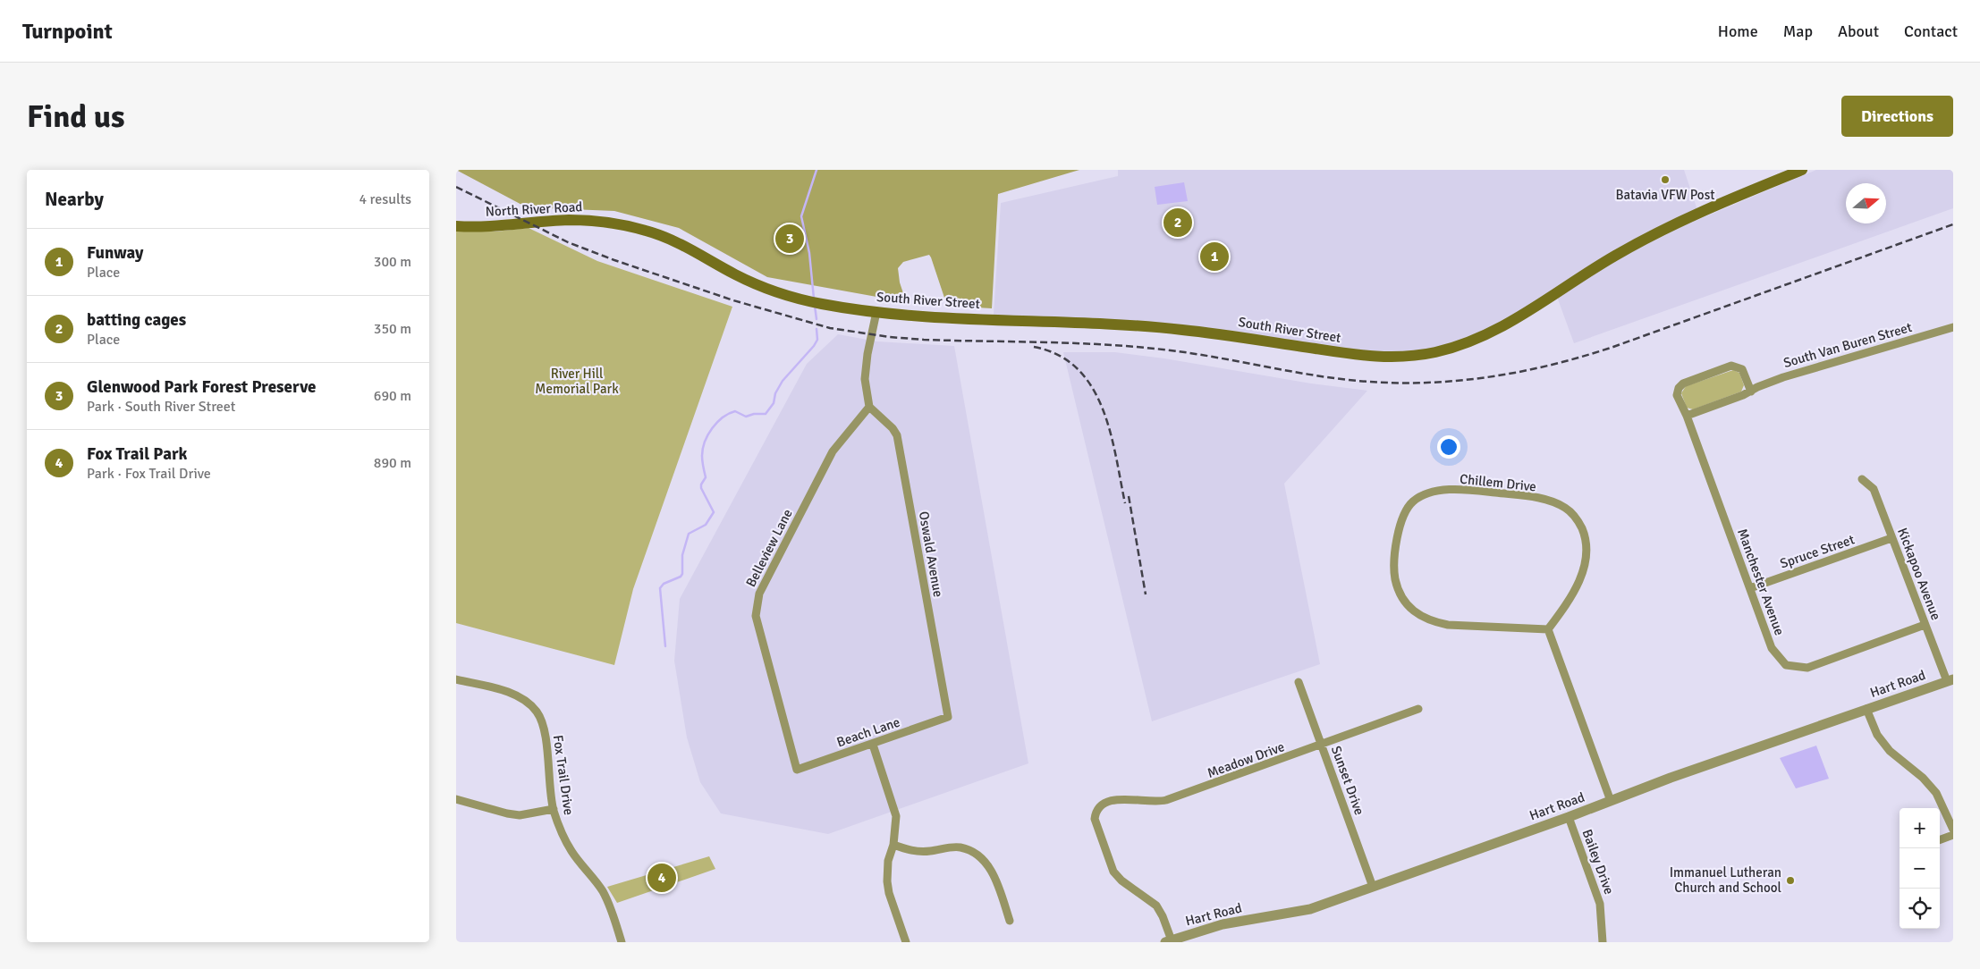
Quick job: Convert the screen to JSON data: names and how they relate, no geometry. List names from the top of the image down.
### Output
{
  "streets": {
    "main road": ["North River Road", "South River Street"],
    "street": [
      "South Van Buren Street",
      "Chillem Drive",
      "Belleview Lane",
      "Spruce Street",
      "Oswald Avenue",
      "Kickapoo Avenue",
      "Manchester Avenue",
      "Hart Road",
      "Beach Lane",
      "Meadow Drive",
      "Fox Trail Drive",
      "Sunset Drive",
      "Bailey Drive"
    ]
  },
  "crossings": [
    ["North River Road", "South River Street"],
    ["South Van Buren Street", "Manchester Avenue"],
    ["Belleview Lane", "Oswald Avenue"],
    ["Belleview Lane", "Beach Lane"],
    ["Spruce Street", "Kickapoo Avenue"],
    ["Spruce Street", "Manchester Avenue"],
    ["Oswald Avenue", "Beach Lane"],
    ["Kickapoo Avenue", "Manchester Avenue"],
    ["Kickapoo Avenue", "Hart Road"],
    ["Hart Road", "Meadow Drive"],
    ["Hart Road", "Sunset Drive"],
    ["Hart Road", "Bailey Drive"],
    ["Meadow Drive", "Sunset Drive"]
  ],
  "parks": ["River Hill Memorial Park"],
  "places": ["Batavia VFW Post", "Immanuel Lutheran Church and School"],
  "north": "right",
  "page": {
    "header": "Turnpoint",
    "nav": [
      "Home",
      "Map",
      "About",
      "Contact"
    ],
    "buttons": "Directions",
    "title": "Find us",
    "heading": ["Nearby", "4 results"],
    "pins": [
      "2",
      "3",
      "1",
      "4"
    ],
    "list": [
      {
        "mark": "1",
        "name": "Funway",
        "note": "Place",
        "value": "300 m"
      },
      {
        "mark": "2",
        "name": "batting cages",
        "note": "Place",
        "value": "350 m"
      },
      {
        "mark": "3",
        "name": "Glenwood Park Forest Preserve",
        "note": "Park · South River Street",
        "value": "690 m"
      },
      {
        "mark": "4",
        "name": "Fox Trail Park",
        "note": "Park · Fox Trail Drive",
        "value": "890 m"
      }
    ],
    "map_buttons": ["+", "−"]
  }
}
